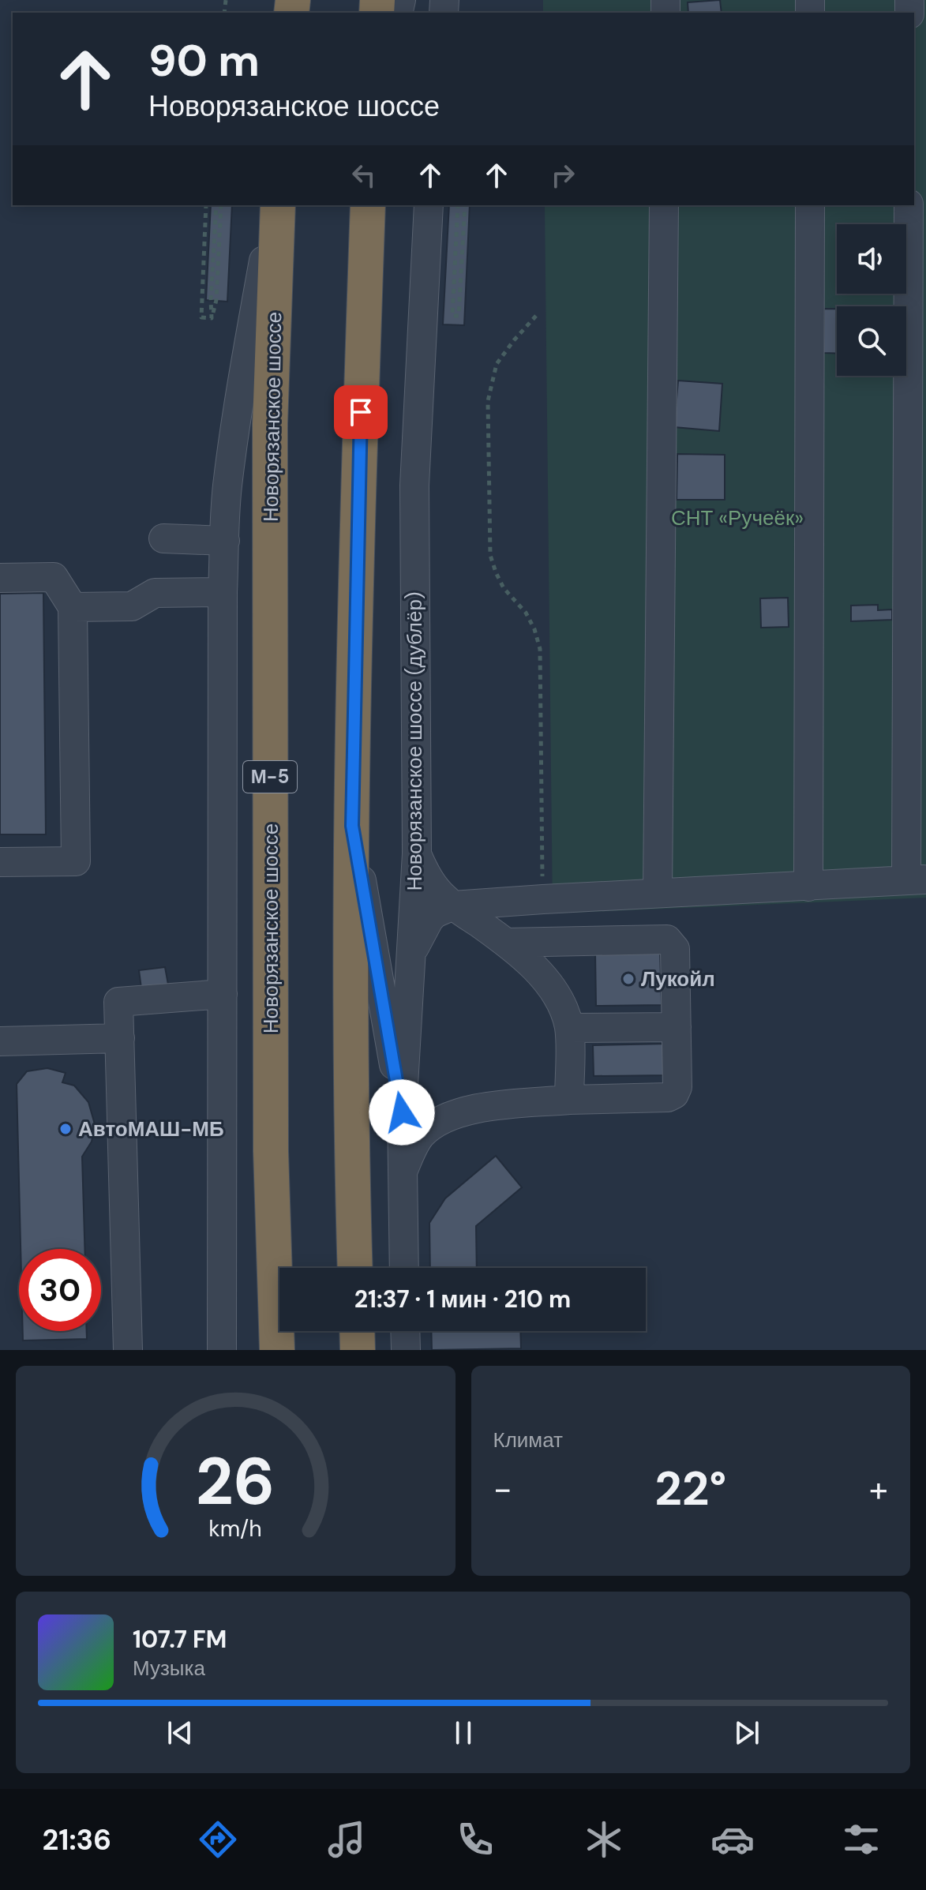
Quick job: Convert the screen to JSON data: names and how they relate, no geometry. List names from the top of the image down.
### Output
{
  "streets": {
    "highway": ["Новорязанское шоссе", "М-5"],
    "street": ["Новорязанское шоссе (дублёр)"]
  },
  "parks": ["СНТ «Ручеёк»"],
  "places": ["Лукойл", "АвтоМАШ-МБ"],
  "page": {
    "turn": ["90 m", "Новорязанское шоссе"],
    "limit": "30",
    "trip": "21:37 · 1 мин · 210 m",
    "tile": "Климат",
    "heat": ["−", "22°", "+"],
    "song": ["107.7 FM", "Музыка"],
    "tabs": "21:36",
    "gauge": ["26", "km/h"]
  }
}
